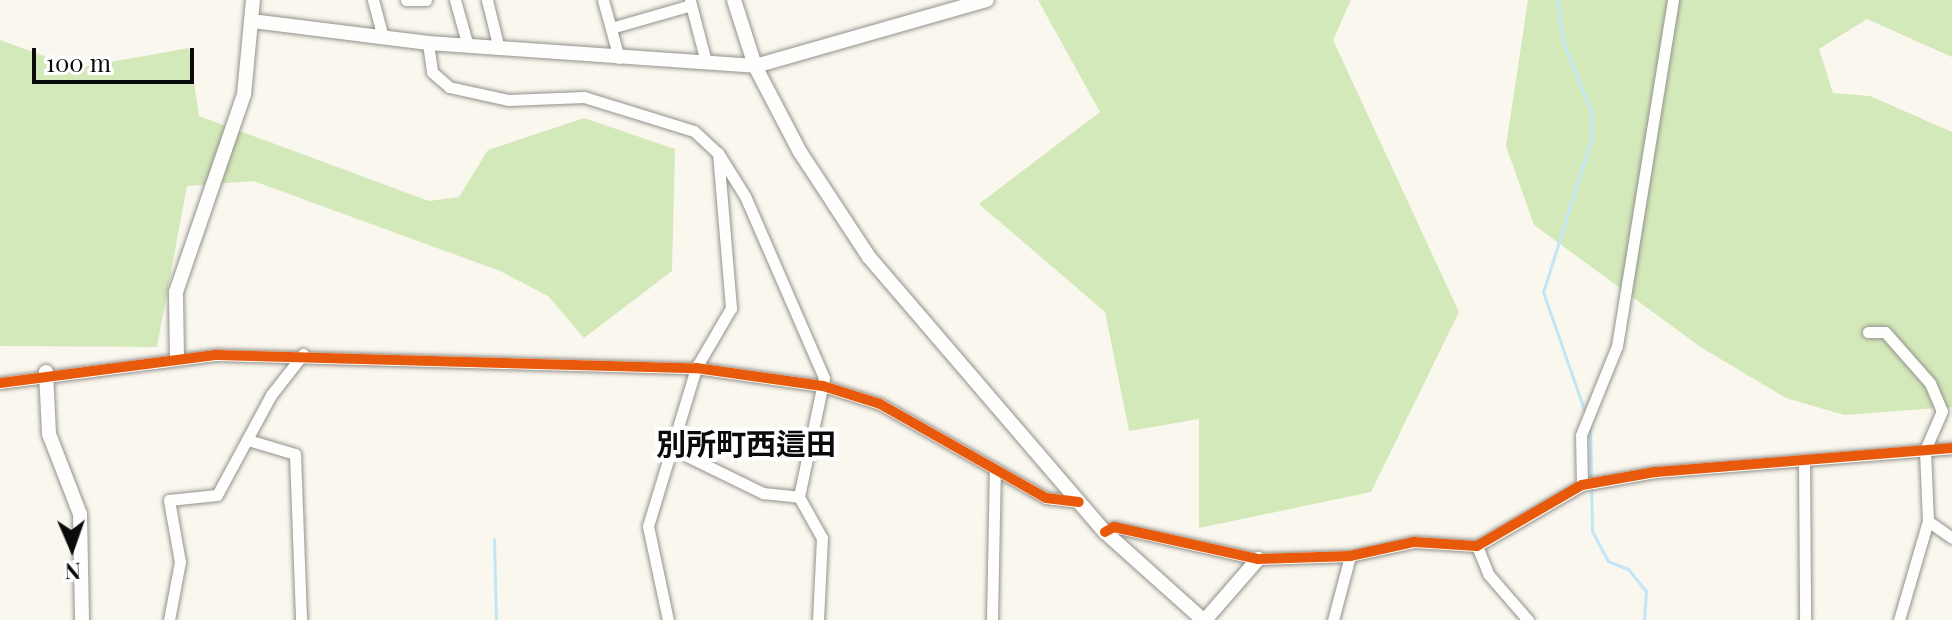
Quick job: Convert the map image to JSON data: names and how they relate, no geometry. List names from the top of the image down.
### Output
{
  "districts": ["別所町西這田"],
  "scale_bar": "100 m",
  "north": "bottom"
}
